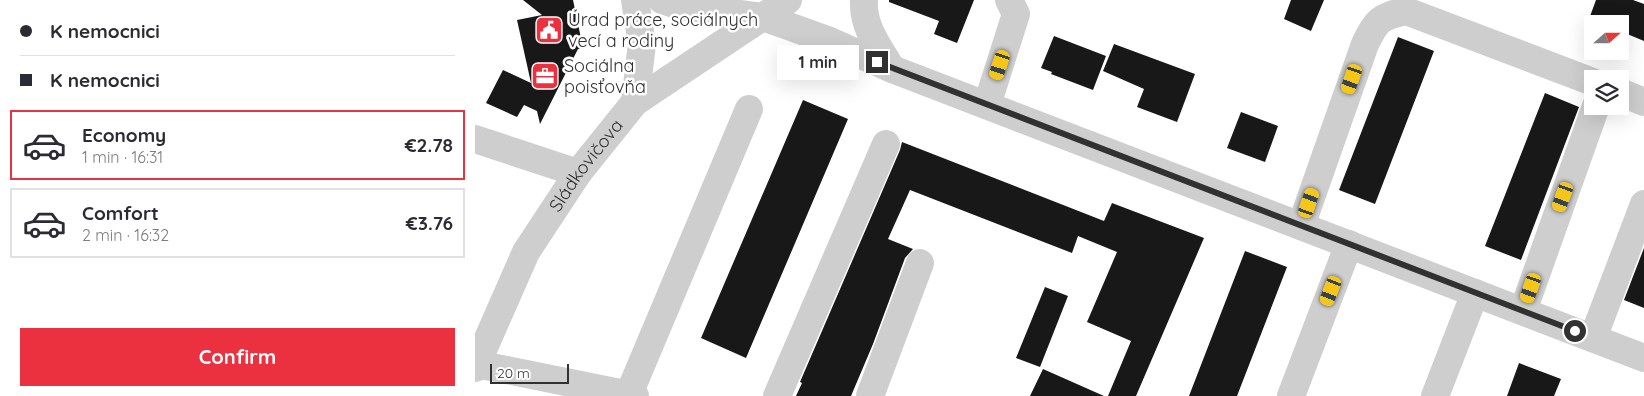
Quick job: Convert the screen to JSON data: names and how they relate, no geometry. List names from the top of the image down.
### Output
{
  "streets": {
    "street": ["Sládkovičova"]
  },
  "places": {
    "public building": ["Úrad práce, sociálnych vecí a rodiny"],
    "office": ["Sociálna poisťovňa"]
  },
  "scale_bar": "20 m",
  "north": "right",
  "page": {
    "banner": ["K nemocnici", "K nemocnici"],
    "bubble": "1 min",
    "list": [
      {
        "name": "Economy",
        "note": "1 min · 16:31",
        "value": "€2.78"
      },
      {
        "name": "Comfort",
        "note": "2 min · 16:32",
        "value": "€3.76"
      }
    ],
    "buttons": "Confirm",
    "scale": "20 m"
  }
}
